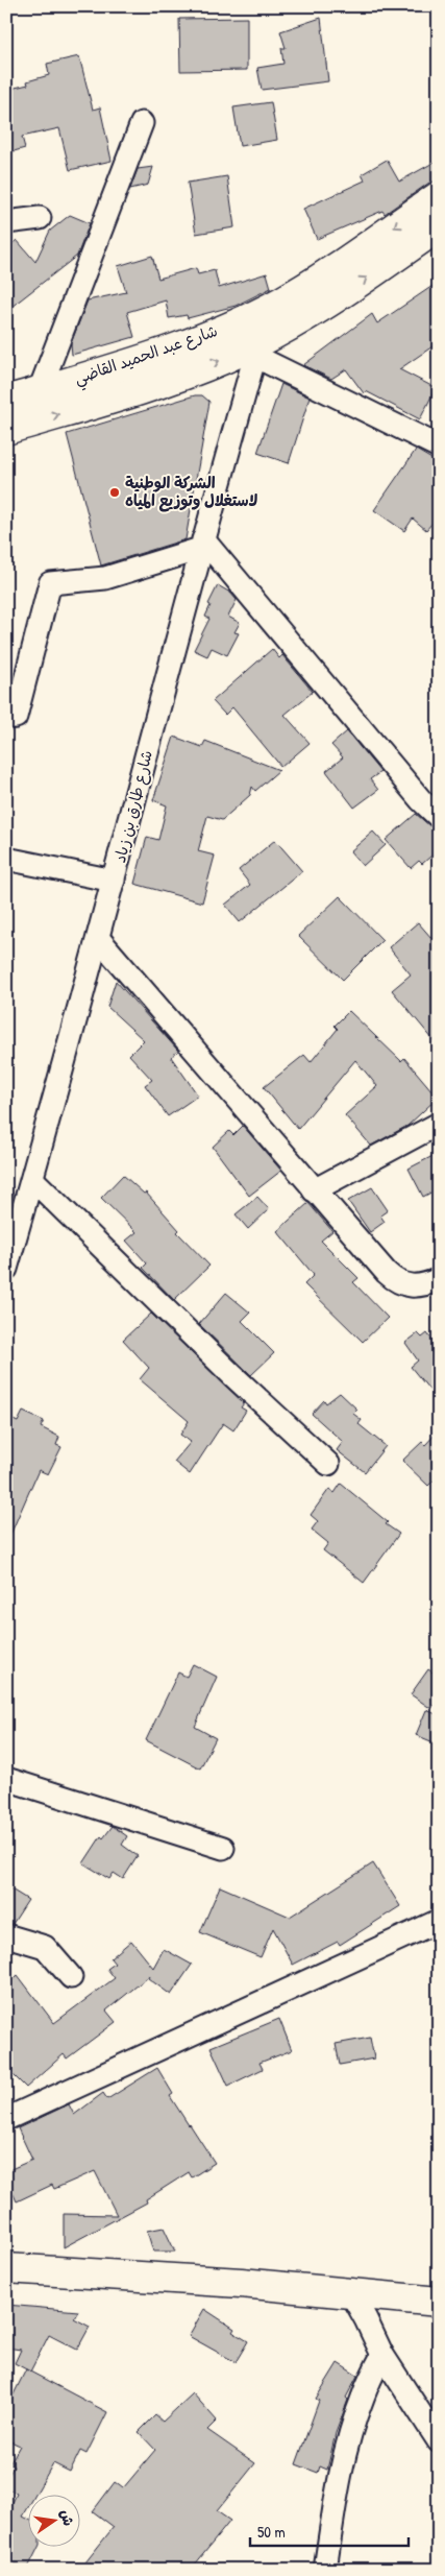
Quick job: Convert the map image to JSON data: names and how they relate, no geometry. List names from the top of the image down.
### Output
{
  "streets": {
    "main road": ["شارع عبد الحميد القاضي"],
    "street": ["شارع طارق بن زياد"]
  },
  "crossings": [
    ["شارع عبد الحميد القاضي", "شارع طارق بن زياد"]
  ],
  "places": ["الشركة الوطنية لاستغلال وتوزيع المياه"],
  "scale_bar": "50 m",
  "north": "right"
}
